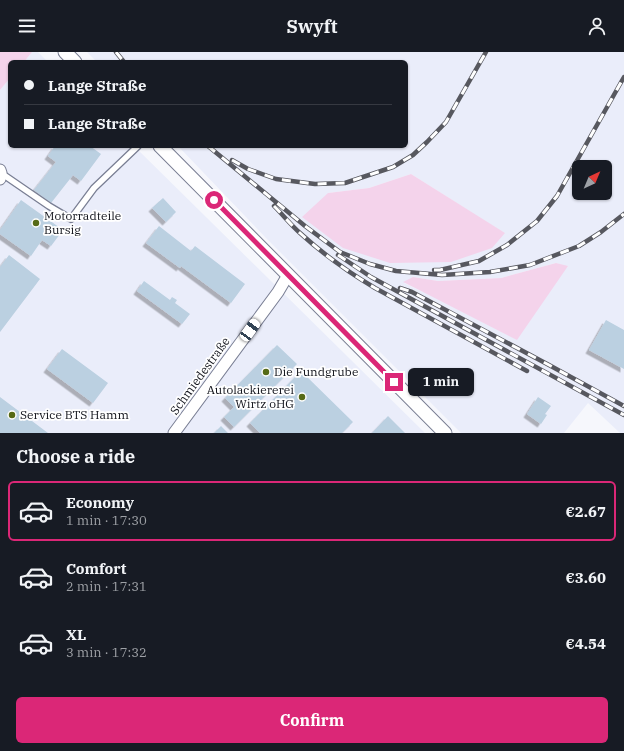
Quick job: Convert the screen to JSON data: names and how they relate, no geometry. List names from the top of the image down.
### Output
{
  "streets": {
    "street": ["Schmiedestraße"]
  },
  "places": [
    "Motorradteile Bursig",
    "Die Fundgrube",
    "Autolackiererei Wirtz oHG",
    "Service BTS Hamm"
  ],
  "north": "top right",
  "page": {
    "header": "Swyft",
    "banner": ["Lange Straße", "Lange Straße"],
    "bubble": "1 min",
    "heading": "Choose a ride",
    "list": [
      {
        "name": "Economy",
        "note": "1 min · 17:30",
        "value": "€2.67"
      },
      {
        "name": "Comfort",
        "note": "2 min · 17:31",
        "value": "€3.60"
      },
      {
        "name": "XL",
        "note": "3 min · 17:32",
        "value": "€4.54"
      }
    ],
    "buttons": "Confirm"
  }
}
